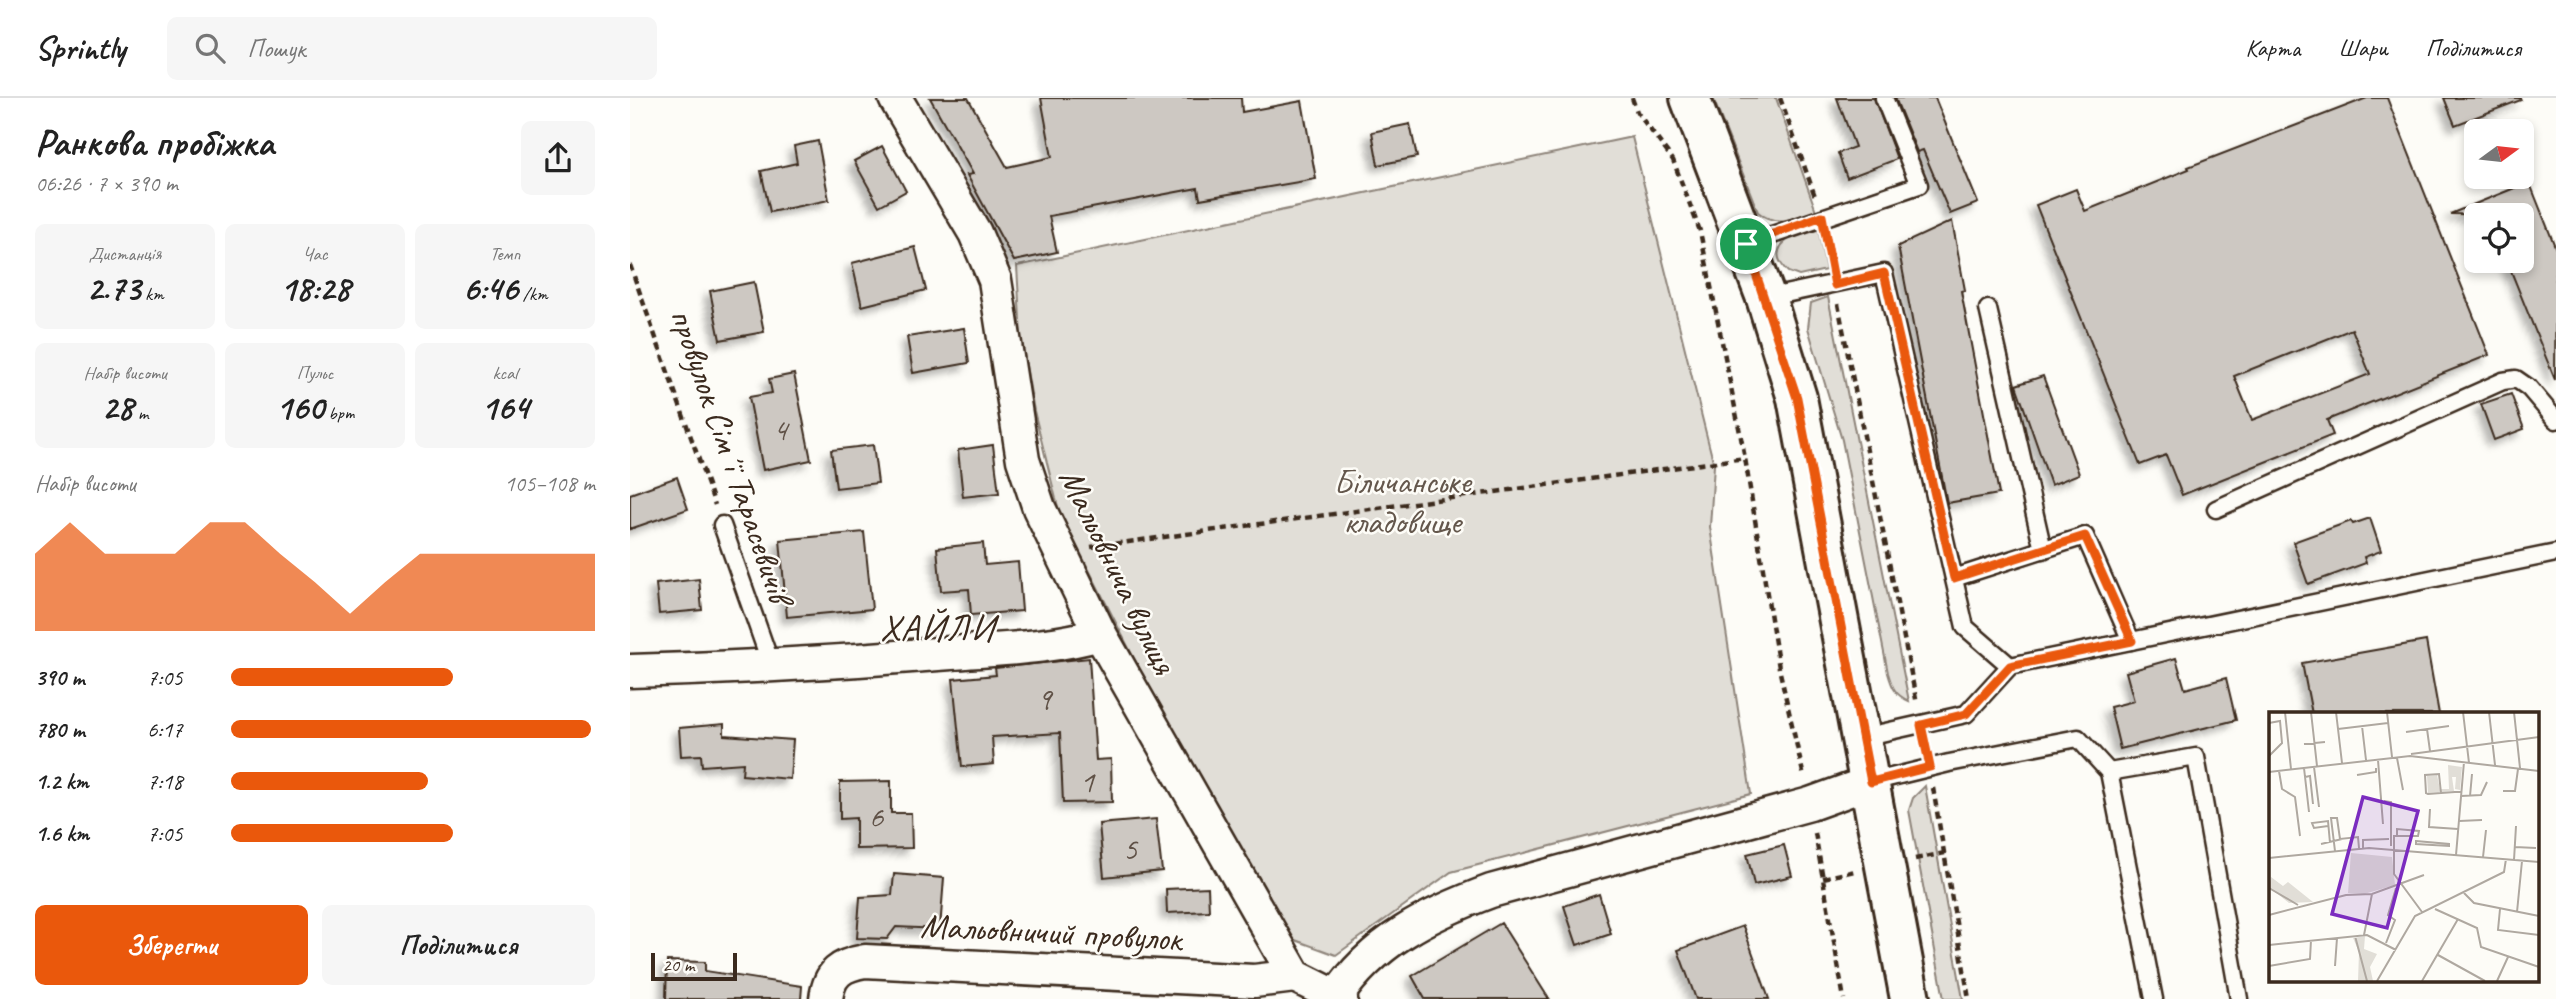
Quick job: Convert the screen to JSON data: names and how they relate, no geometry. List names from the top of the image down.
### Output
{
  "streets": {
    "street": ["Мальовнича вулиця", "Мальовничий провулок"],
    "lane": ["провулок Сімʼї Тарасевичів"]
  },
  "crossings": [
    ["Мальовнича вулиця", "Мальовничий провулок"]
  ],
  "districts": ["ХАЙЛИ"],
  "parks": ["Біличанське кладовище"],
  "house_numbers": [
    "4",
    "9",
    "1",
    "6",
    "5"
  ],
  "scale_bar": "20 m",
  "north": "right",
  "page": {
    "header": "Sprintly",
    "search": "Пошук",
    "nav": ["Карта", "Шари", "Поділитися"],
    "heading": ["Ранкова пробіжка", "06:26 · 7 × 390 m"],
    "stats": [
      ["Дистанція", "2.73 km"],
      ["Час", "18:28"],
      ["Темп", "6:46 /km"],
      ["Набір висоти", "28 m"],
      ["Пульс", "160 bpm"],
      ["kcal", "164"]
    ],
    "chart": ["Набір висоти", "105–108 m"],
    "list": [
      {
        "name": "390 m",
        "note": "7:05"
      },
      {
        "name": "780 m",
        "note": "6:17"
      },
      {
        "name": "1.2 km",
        "note": "7:18"
      },
      {
        "name": "1.6 km",
        "note": "7:05"
      }
    ],
    "buttons": ["Зберегти", "Поділитися"],
    "scale": "20 m"
  }
}
